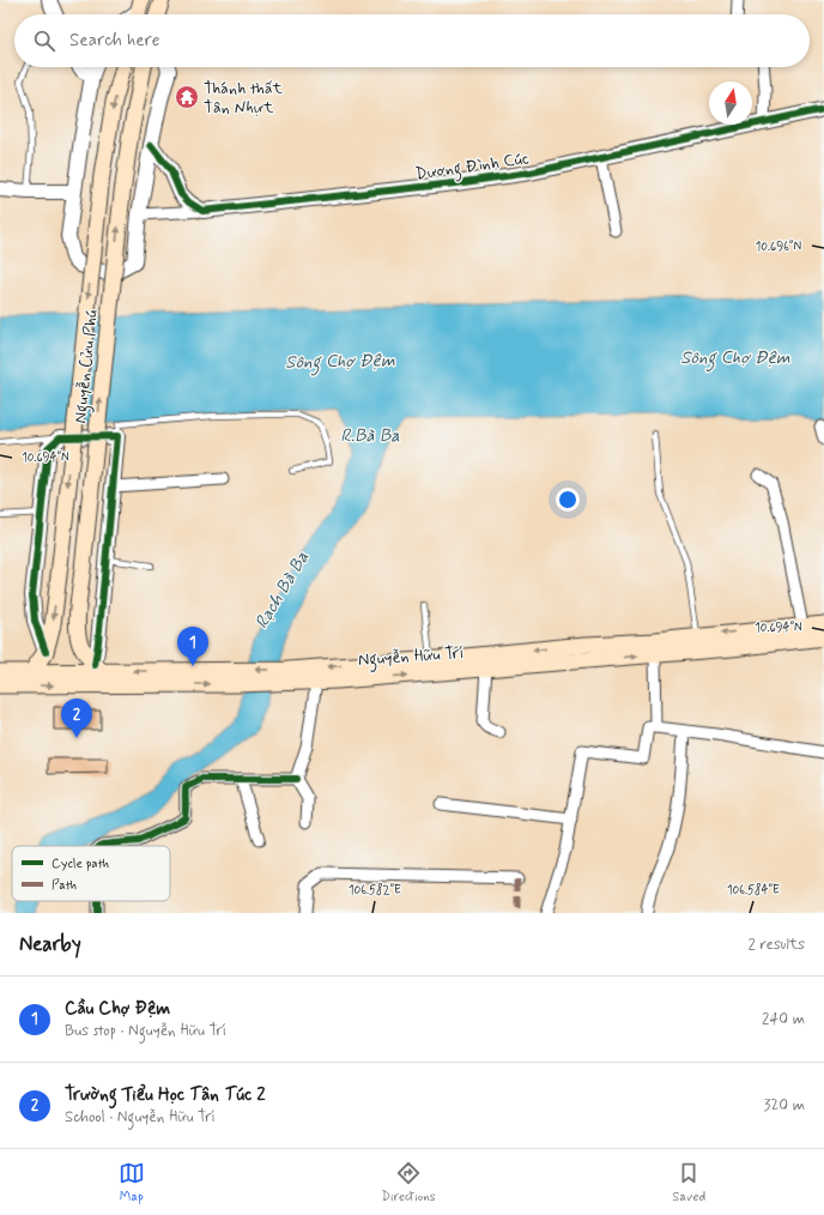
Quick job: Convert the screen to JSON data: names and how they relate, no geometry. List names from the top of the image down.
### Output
{
  "streets": {
    "main road": ["Nguyễn Cửu Phú", "Nguyễn Hữu Trí"],
    "street": ["Dương Đình Cúc"]
  },
  "crossings": [
    ["Nguyễn Cửu Phú", "Nguyễn Hữu Trí"]
  ],
  "water": ["Sông Chợ Đệm", "R.Bà Ba", "Rạch Bà Ba"],
  "places": {
    "temple": ["Thánh thất Tân Nhựt"]
  },
  "legend": ["Cycle path", "Path"],
  "north": "top",
  "page": {
    "search": "Search here",
    "pins": ["1", "2"],
    "heading": ["Nearby", "2 results"],
    "list": [
      {
        "mark": "1",
        "name": "Cầu Chợ Đệm",
        "note": "Bus stop · Nguyễn Hữu Trí",
        "value": "240 m"
      },
      {
        "mark": "2",
        "name": "Trường Tiểu Học Tân Túc 2",
        "note": "School · Nguyễn Hữu Trí",
        "value": "320 m"
      }
    ],
    "nav": ["Map", "Directions", "Saved"]
  },
  "coordinates": [
    "10.696°N",
    "10.694°N",
    "106.582°E",
    "106.584°E"
  ]
}
